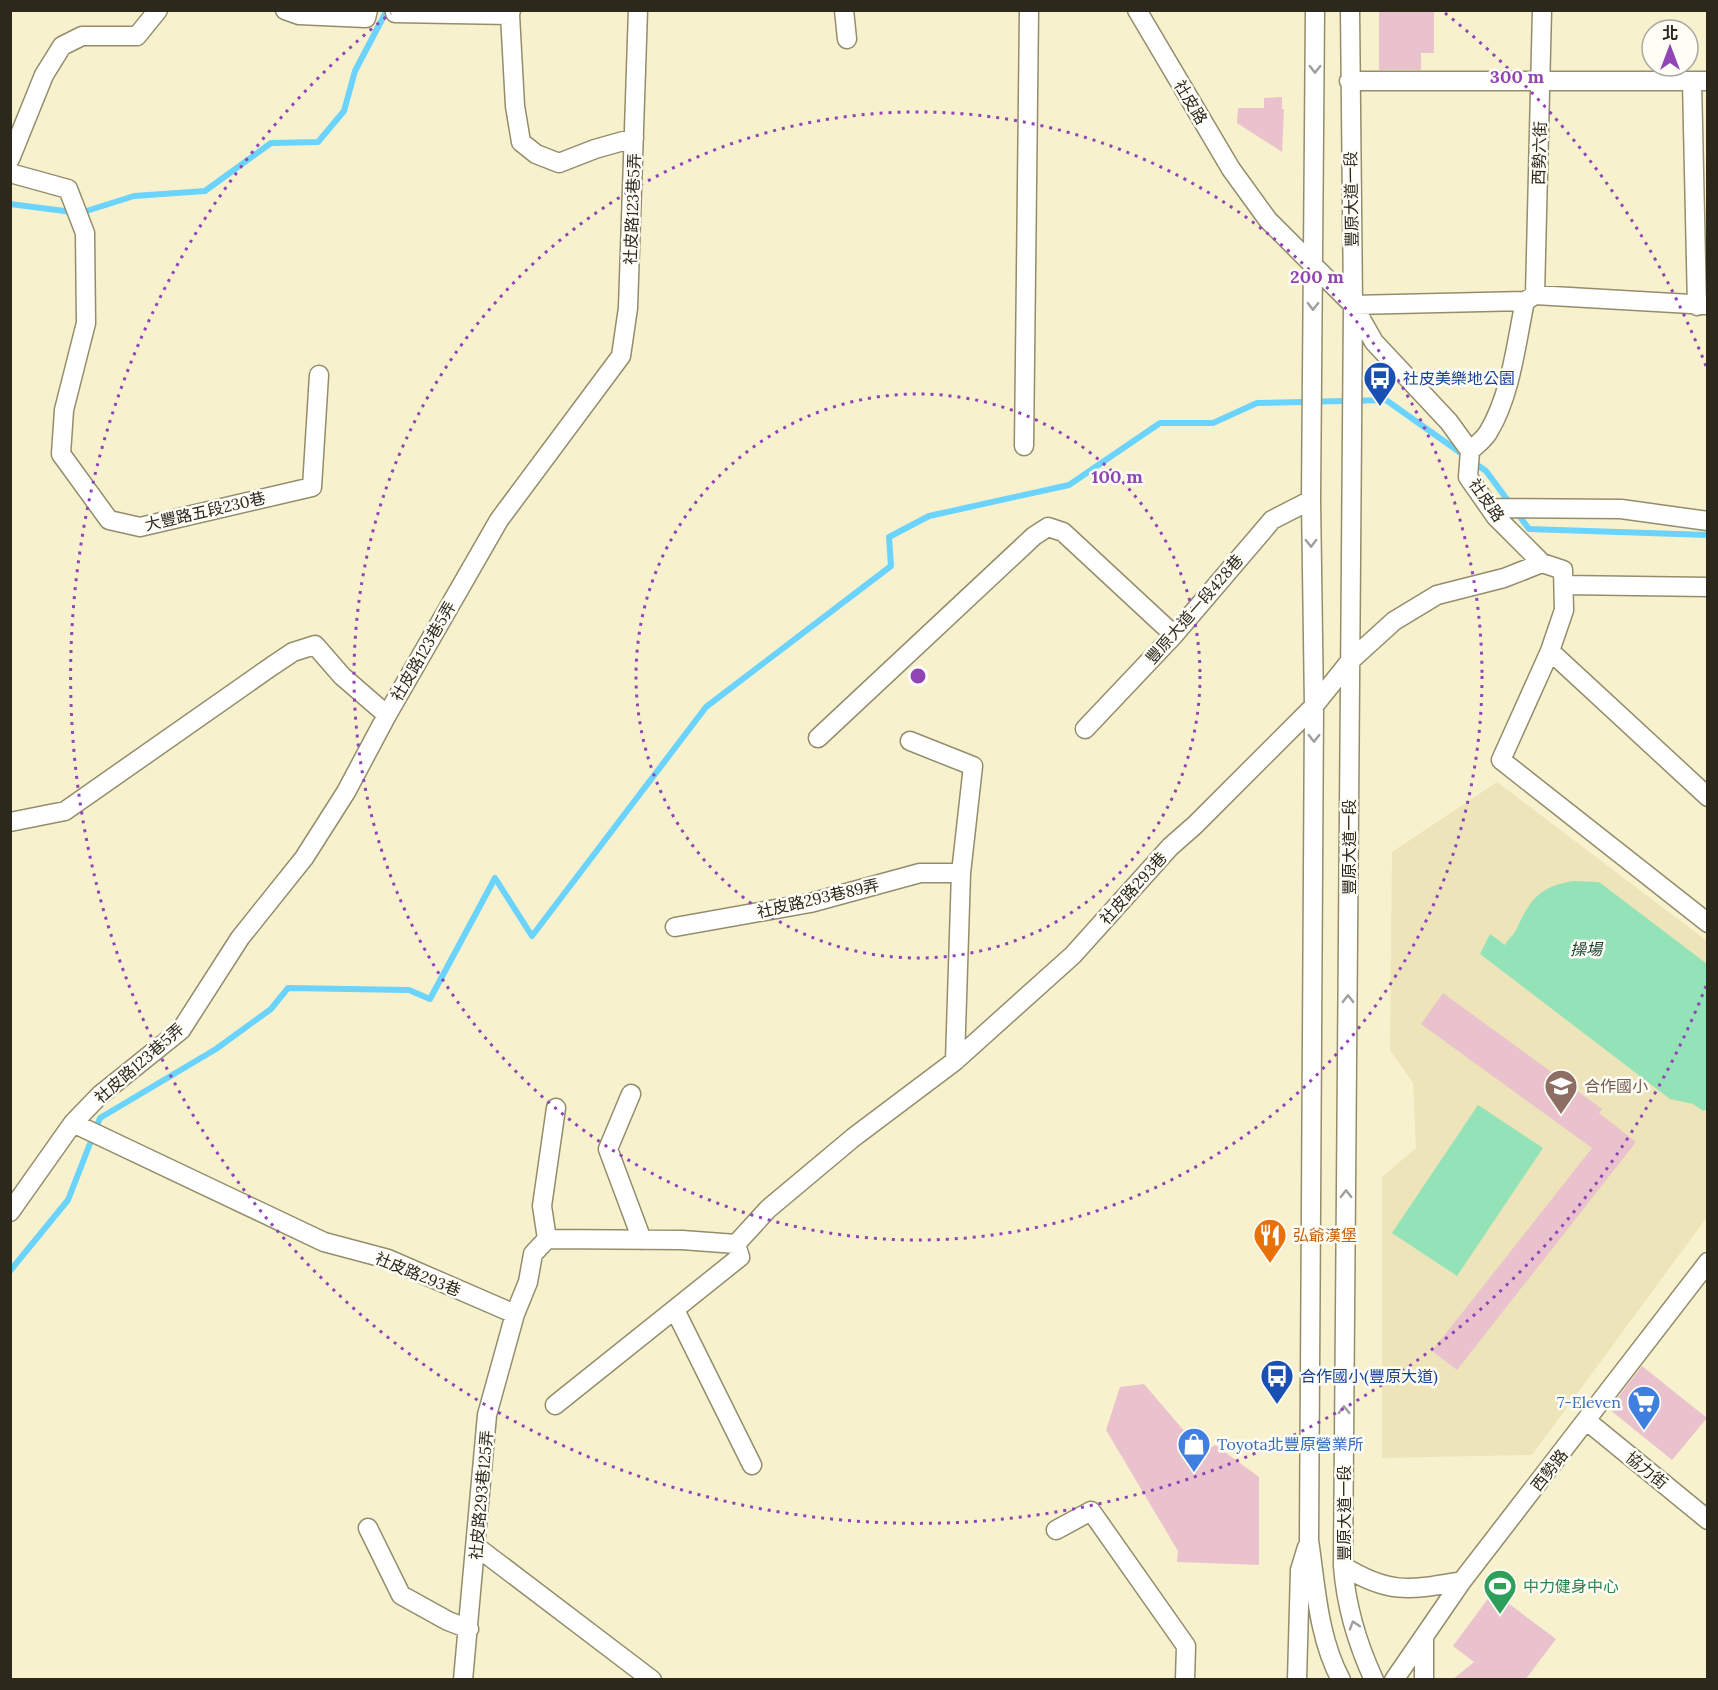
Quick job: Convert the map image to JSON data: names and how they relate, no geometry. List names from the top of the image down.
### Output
{
  "streets": {
    "street": [
      "社皮路",
      "西勢六街",
      "豐原大道一段",
      "社皮路123巷5弄",
      "大豐路五段230巷",
      "豐原大道一段428巷",
      "社皮路293巷",
      "社皮路293巷89弄",
      "西勢路",
      "協力街",
      "社皮路293巷125弄"
    ]
  },
  "crossings": [
    ["社皮路", "西勢六街"],
    ["社皮路", "豐原大道一段"],
    ["社皮路", "社皮路293巷"],
    ["豐原大道一段", "豐原大道一段428巷"],
    ["豐原大道一段", "社皮路293巷"],
    ["社皮路123巷5弄", "社皮路293巷"],
    ["社皮路293巷", "社皮路293巷125弄"],
    ["西勢路", "協力街"]
  ],
  "parks": ["操場"],
  "places": {
    "bus stop": ["社皮美樂地公園", "合作國小(豐原大道)"],
    "school or university": ["合作國小"],
    "restaurant": ["弘爺漢堡"],
    "supermarket": ["7-Eleven"],
    "shop": ["Toyota北豐原營業所"],
    "sports": ["中力健身中心"]
  },
  "north": "top",
  "rings": ["300 m", "200 m", "100 m"]
}
